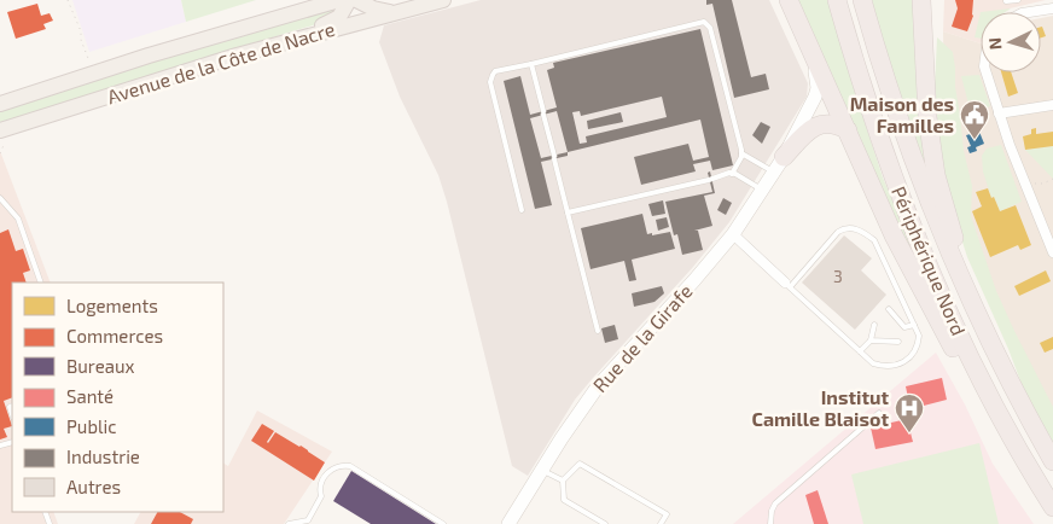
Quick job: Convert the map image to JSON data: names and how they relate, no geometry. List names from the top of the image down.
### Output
{
  "streets": {
    "highway": ["Périphérique Nord"],
    "main road": ["Avenue de la Côte de Nacre"],
    "street": ["Rue de la Girafe"]
  },
  "places": {
    "public building": ["Maison des Familles"],
    "hospital": ["Institut Camille Blaisot"]
  },
  "house_numbers": ["3"],
  "legend": [
    "Logements",
    "Commerces",
    "Bureaux",
    "Santé",
    "Public",
    "Industrie",
    "Autres"
  ],
  "north": "left"
}
